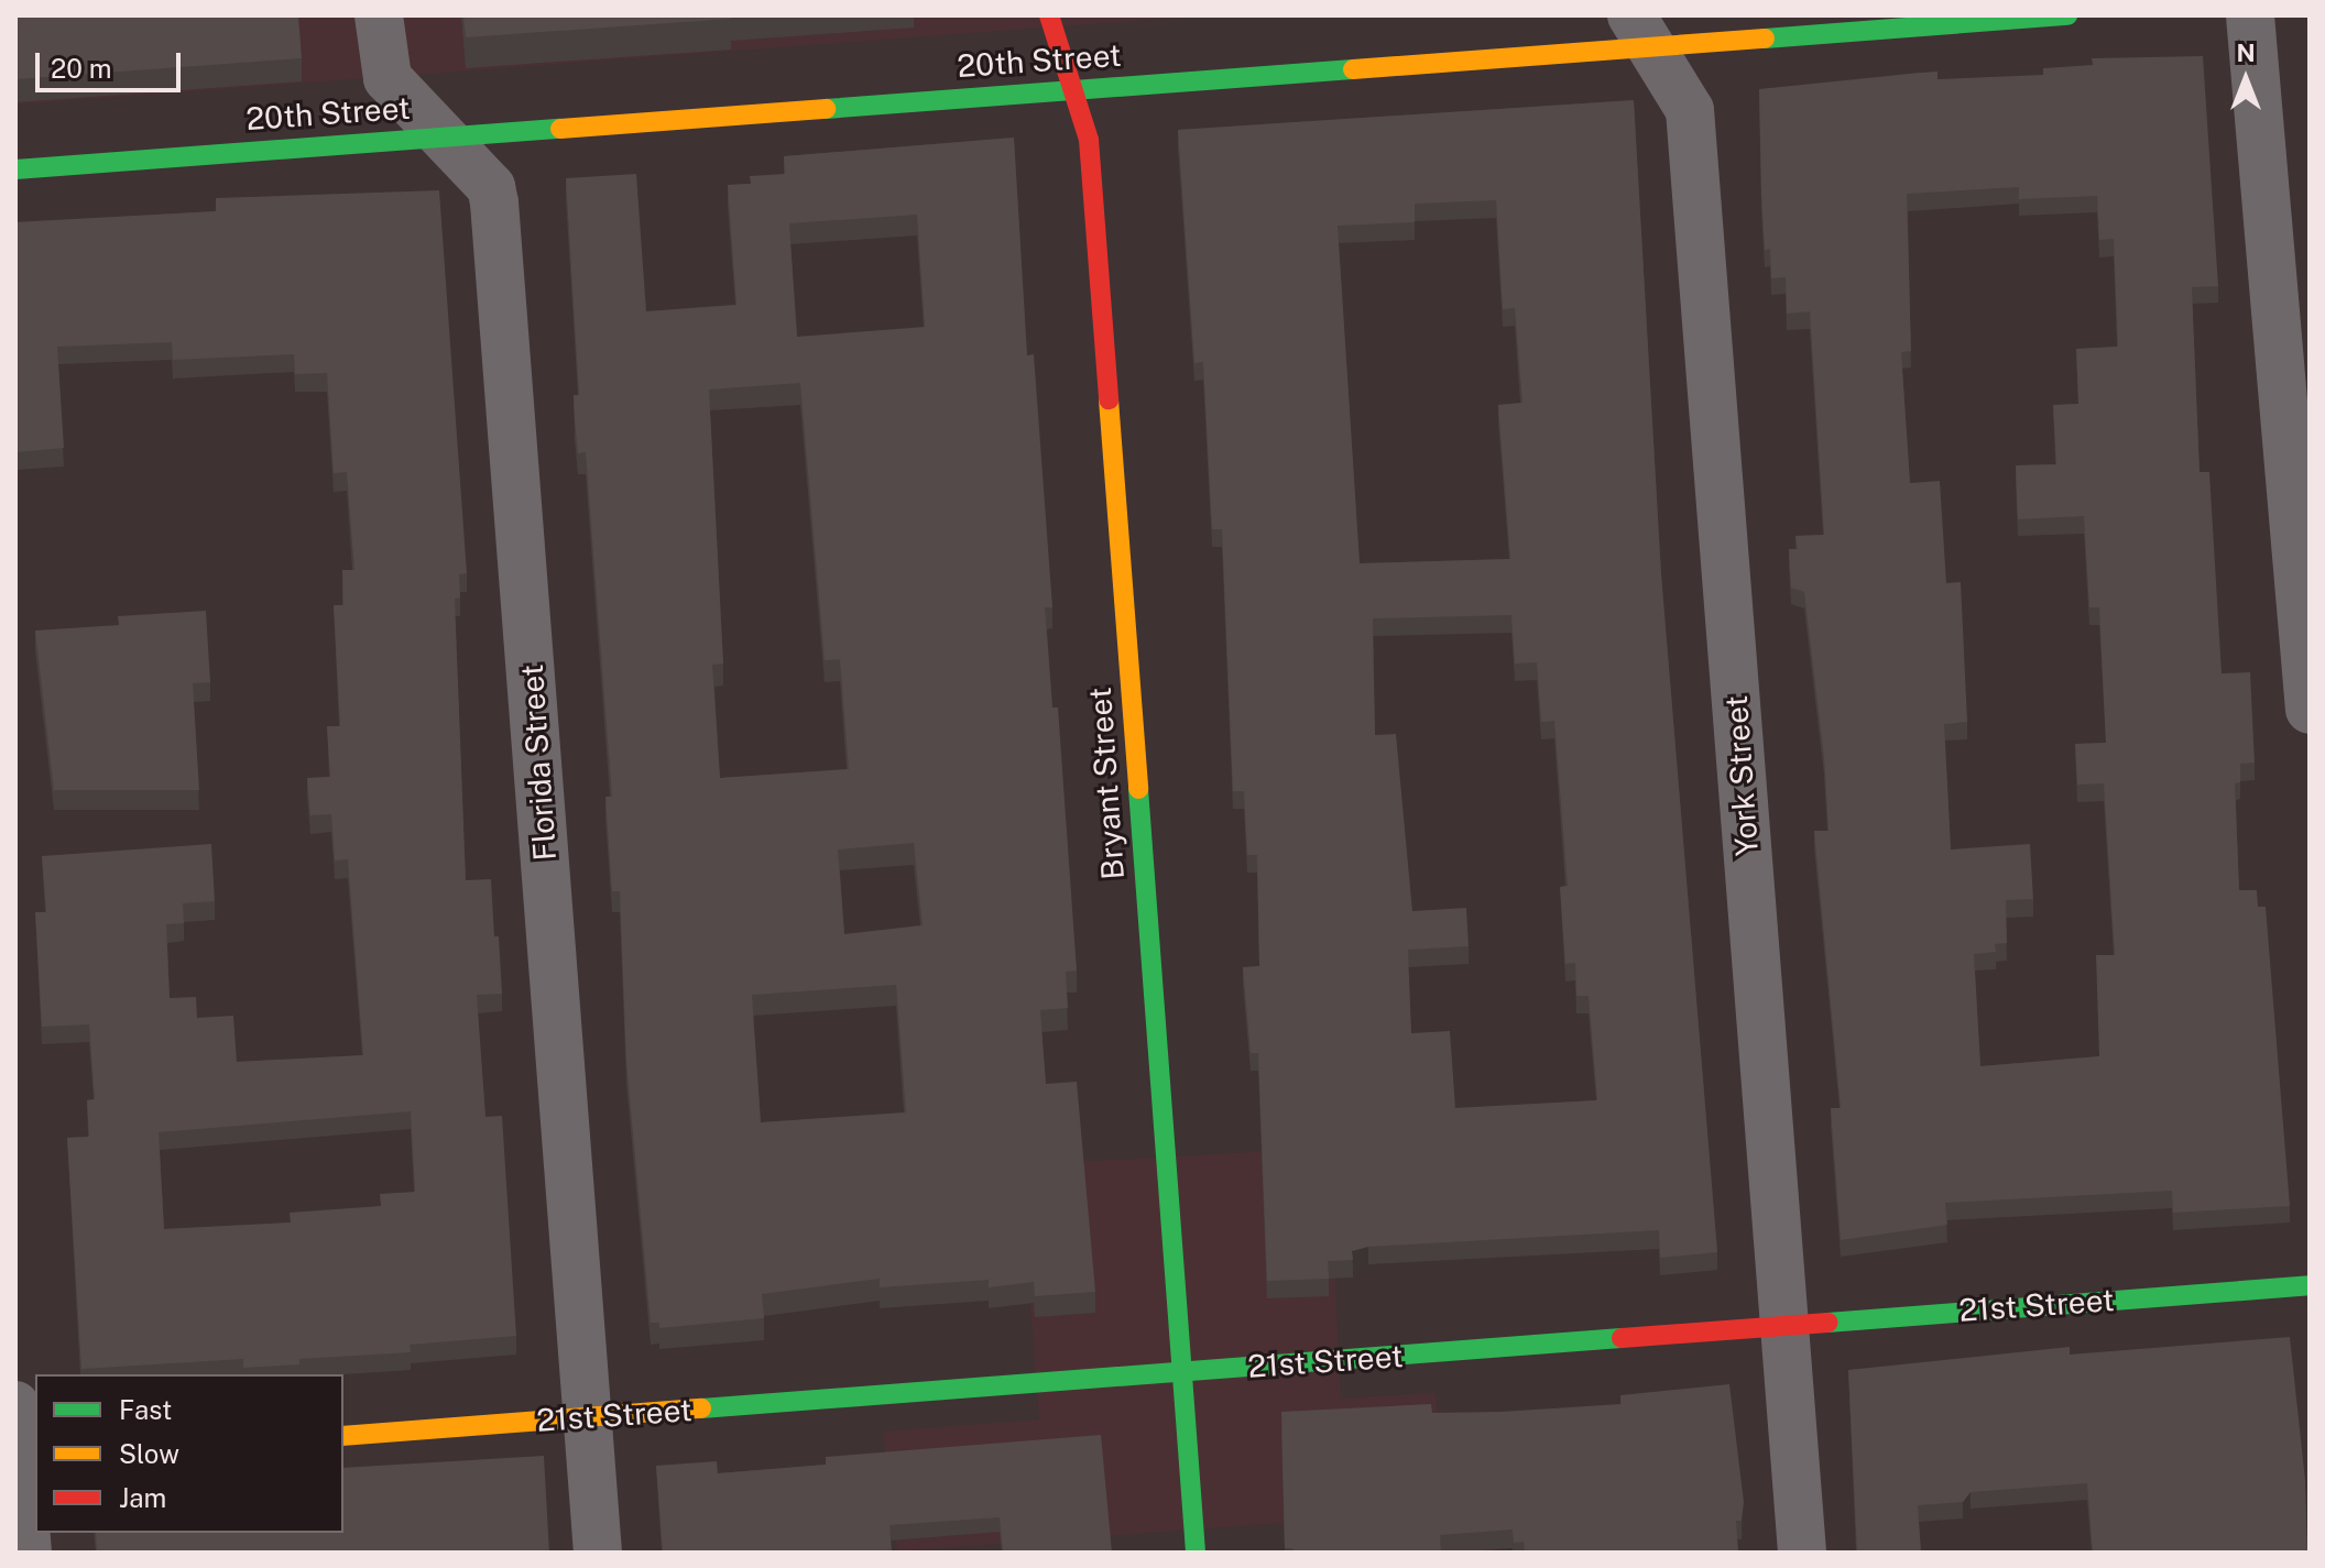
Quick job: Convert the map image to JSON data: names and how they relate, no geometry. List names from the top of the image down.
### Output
{
  "streets": {
    "street": [
      "20th Street",
      "Florida Street",
      "York Street",
      "Bryant Street",
      "21st Street"
    ]
  },
  "crossings": [
    ["20th Street", "Florida Street"],
    ["20th Street", "York Street"],
    ["20th Street", "Bryant Street"],
    ["Florida Street", "21st Street"],
    ["York Street", "21st Street"],
    ["Bryant Street", "21st Street"]
  ],
  "legend": ["Fast", "Slow", "Jam"],
  "scale_bar": "20 m",
  "north": "top"
}
